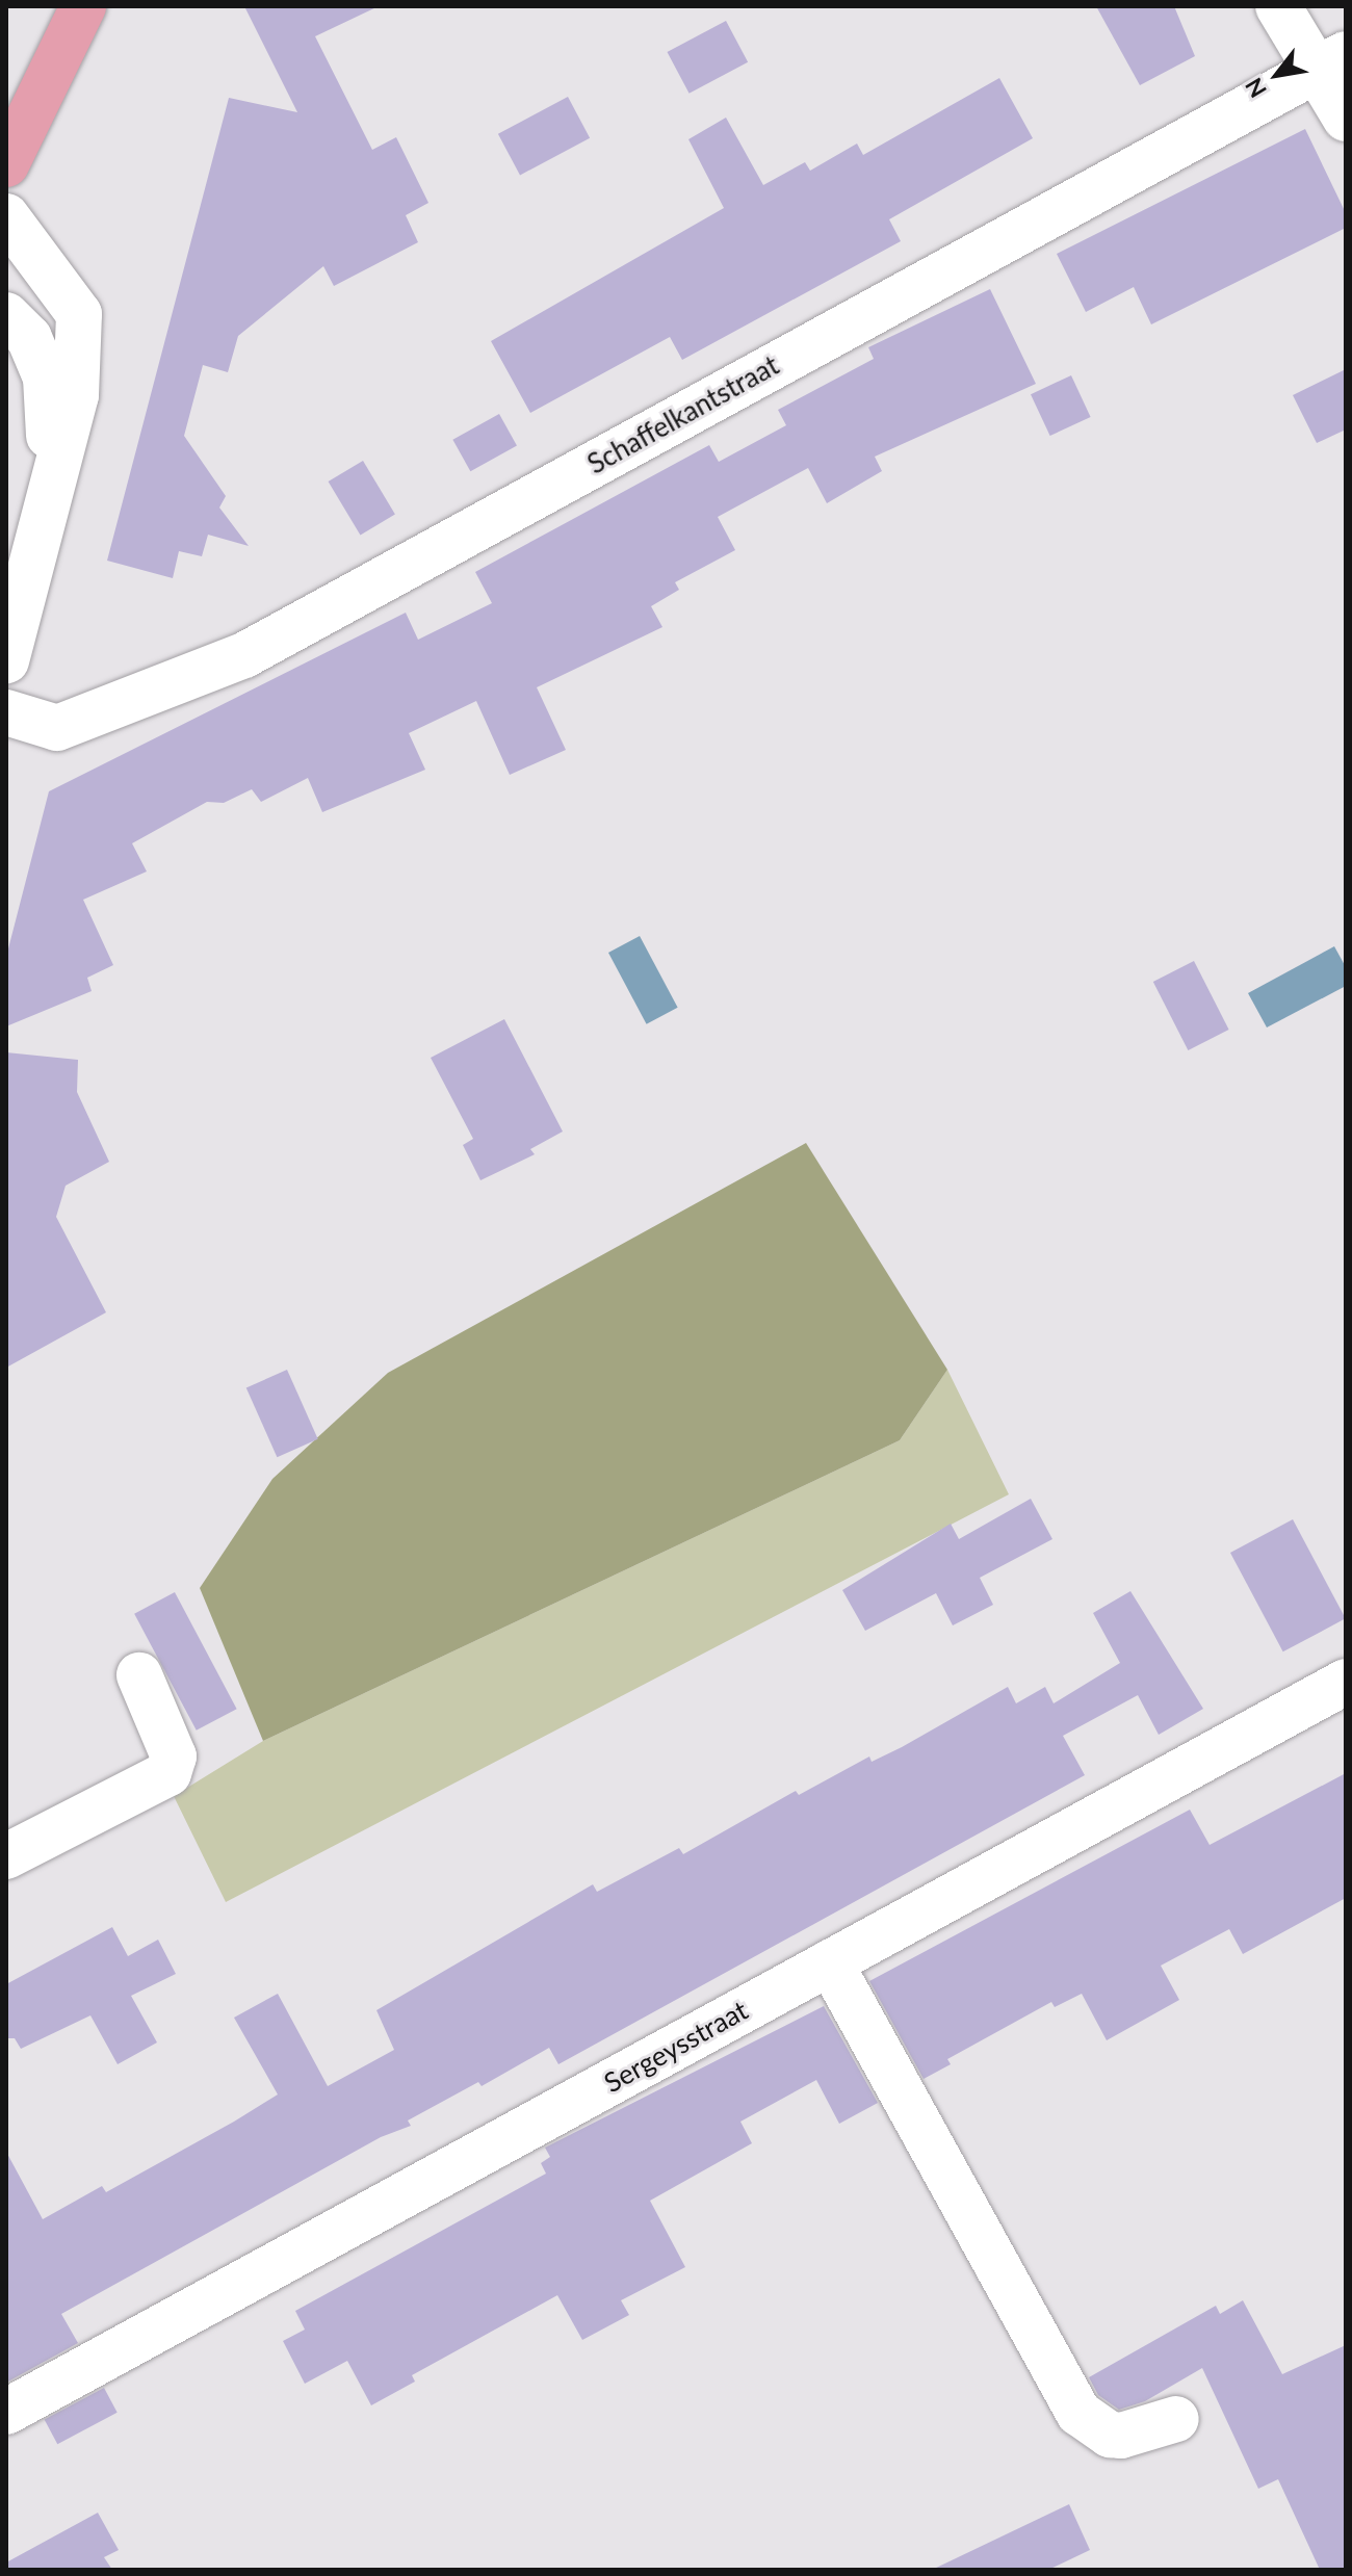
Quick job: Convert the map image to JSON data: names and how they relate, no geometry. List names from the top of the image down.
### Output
{
  "streets": {
    "street": ["Schaffelkantstraat", "Sergeysstraat"]
  },
  "north": "bottom left"
}
